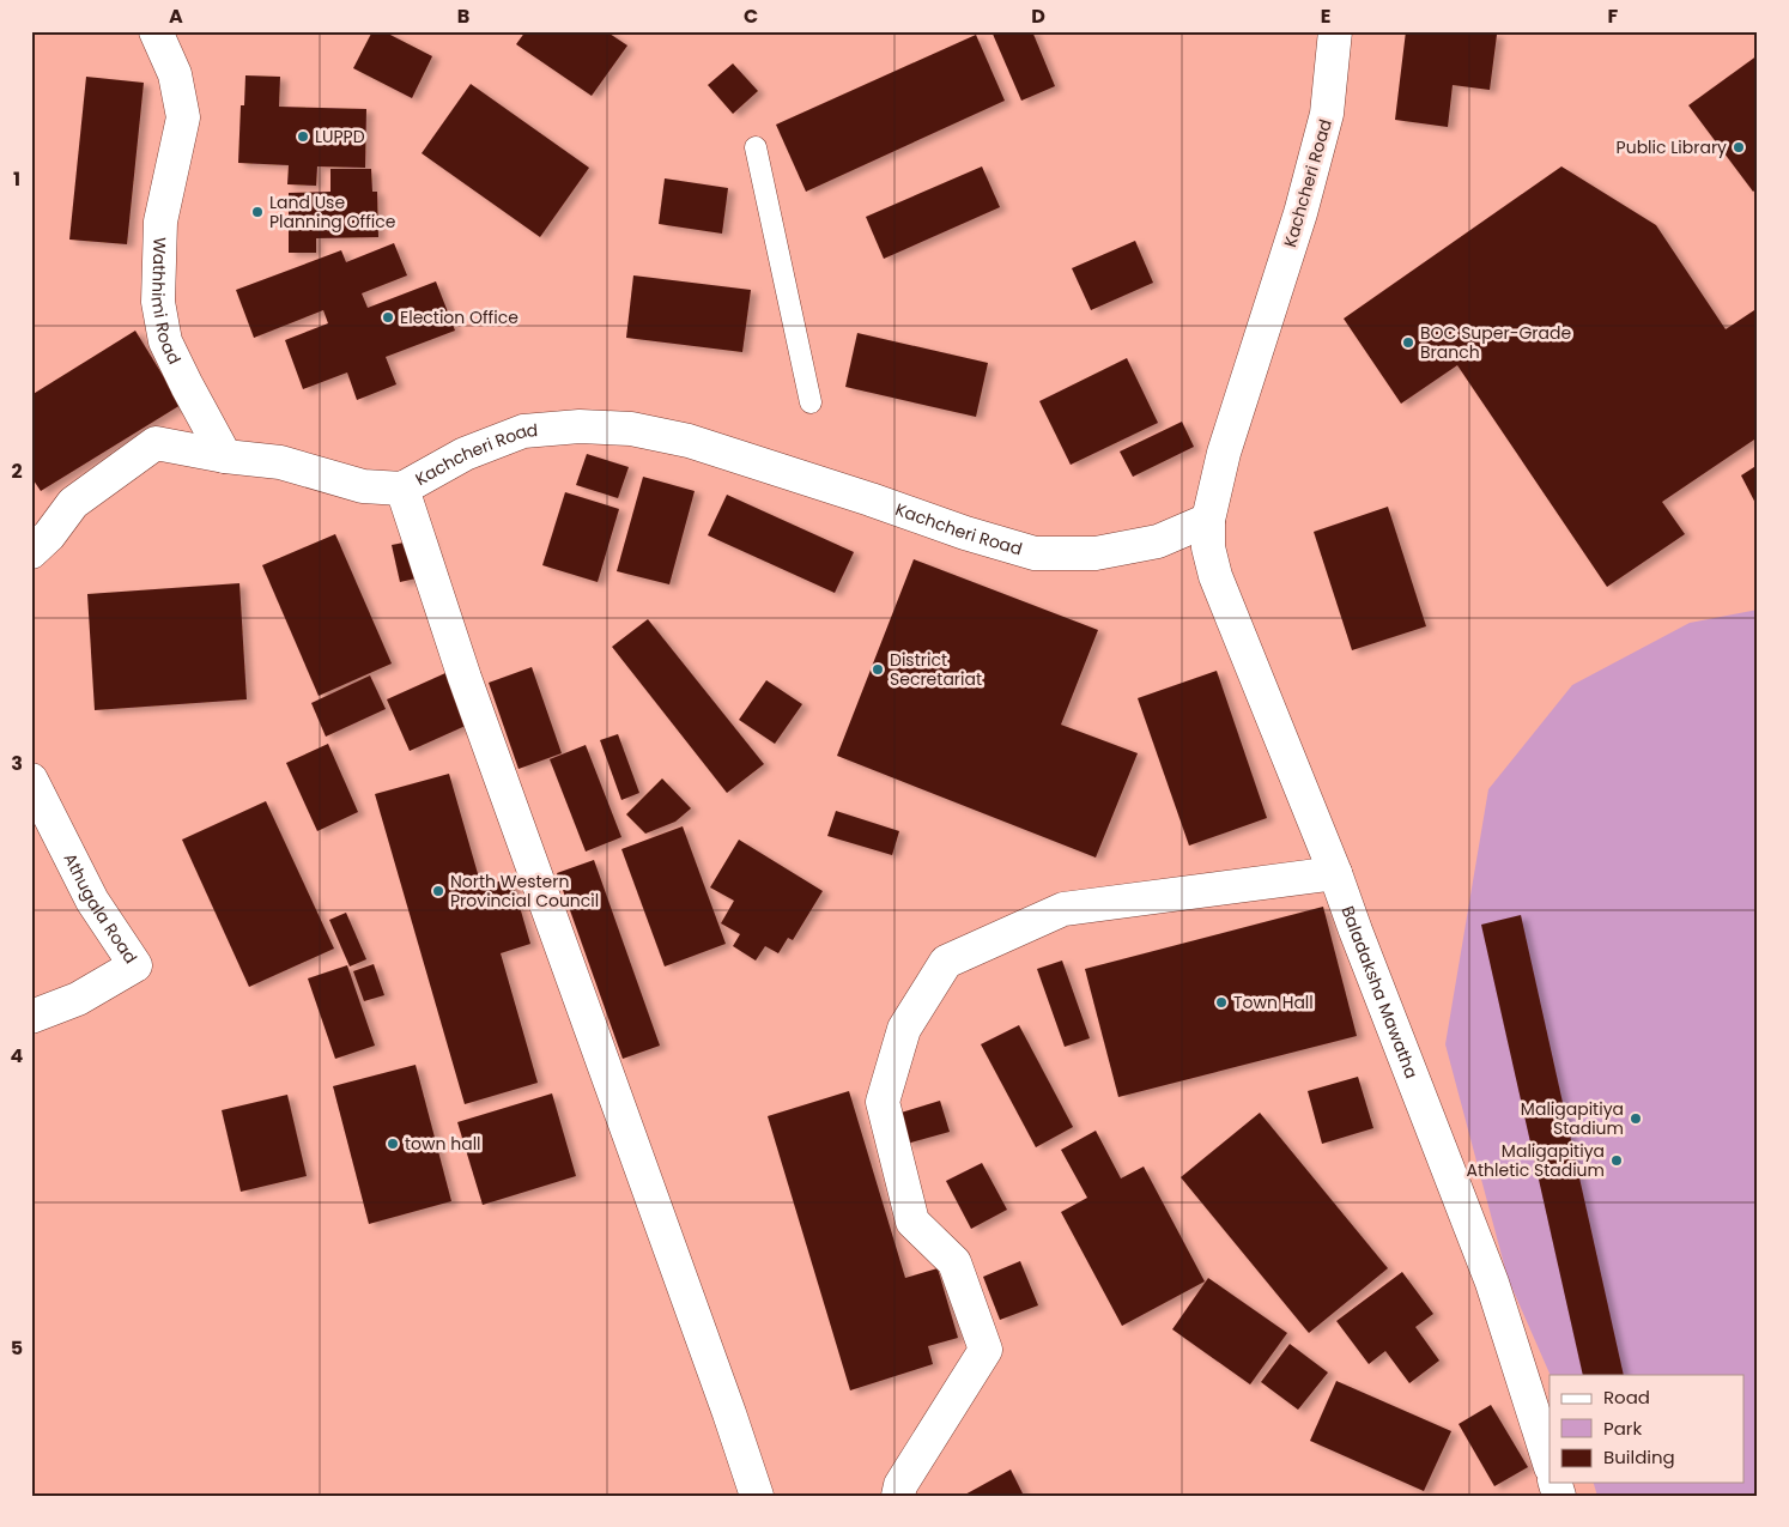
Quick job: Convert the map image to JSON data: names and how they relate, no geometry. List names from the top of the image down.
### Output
{
  "streets": {
    "street": [
      "Kachcheri Road",
      "Wathhimi Road",
      "Athugala Road",
      "Baladaksha Mawatha"
    ]
  },
  "crossings": [
    ["Kachcheri Road", "Wathhimi Road"],
    ["Kachcheri Road", "Baladaksha Mawatha"]
  ],
  "places": [
    "LUPPD",
    "Public Library",
    "Land Use Planning Office",
    "Election Office",
    "BOC Super-Grade Branch",
    "District Secretariat",
    "North Western Provincial Council",
    "Town Hall",
    "Maligapitiya Stadium",
    "town hall",
    "Maligapitiya Athletic Stadium"
  ],
  "legend": ["Road", "Park", "Building"],
  "grid": {
    "columns": [
      "A",
      "B",
      "C",
      "D",
      "E",
      "F"
    ],
    "rows": [
      "1",
      "2",
      "3",
      "4",
      "5"
    ]
  }
}
